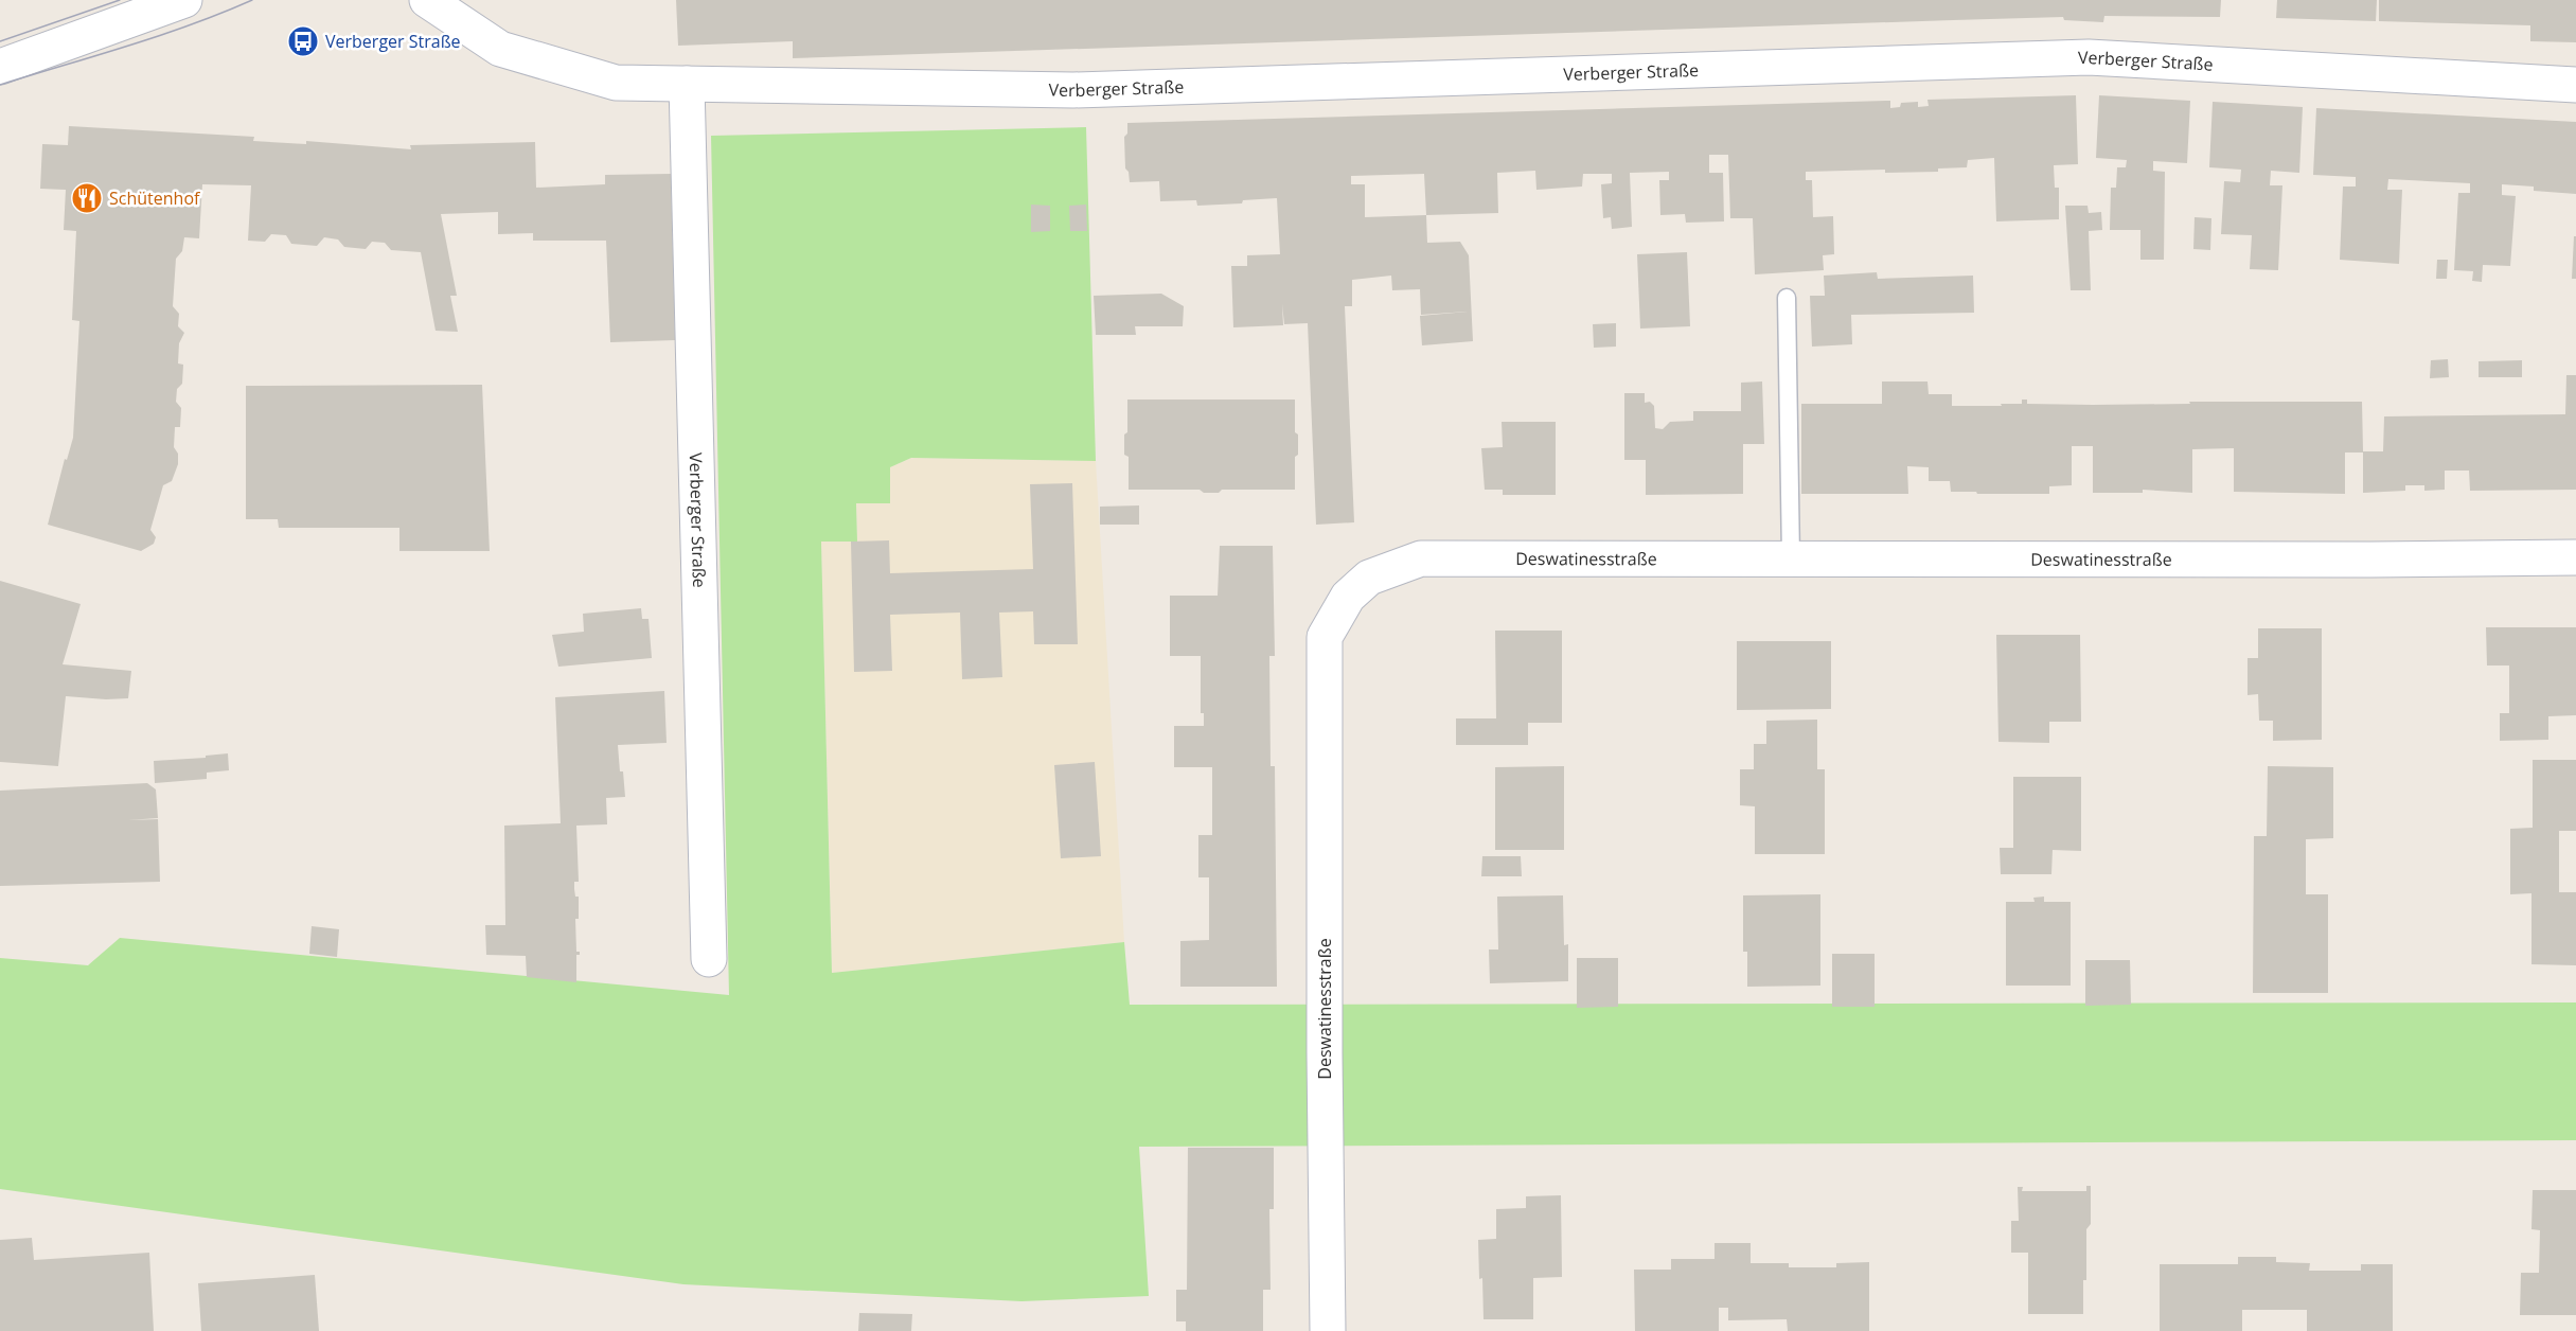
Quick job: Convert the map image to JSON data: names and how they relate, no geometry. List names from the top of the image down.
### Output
{
  "streets": {
    "street": ["Verberger Straße", "Deswatinesstraße"]
  },
  "places": {
    "bus stop": ["Verberger Straße"],
    "restaurant": ["Schütenhof"]
  }
}
